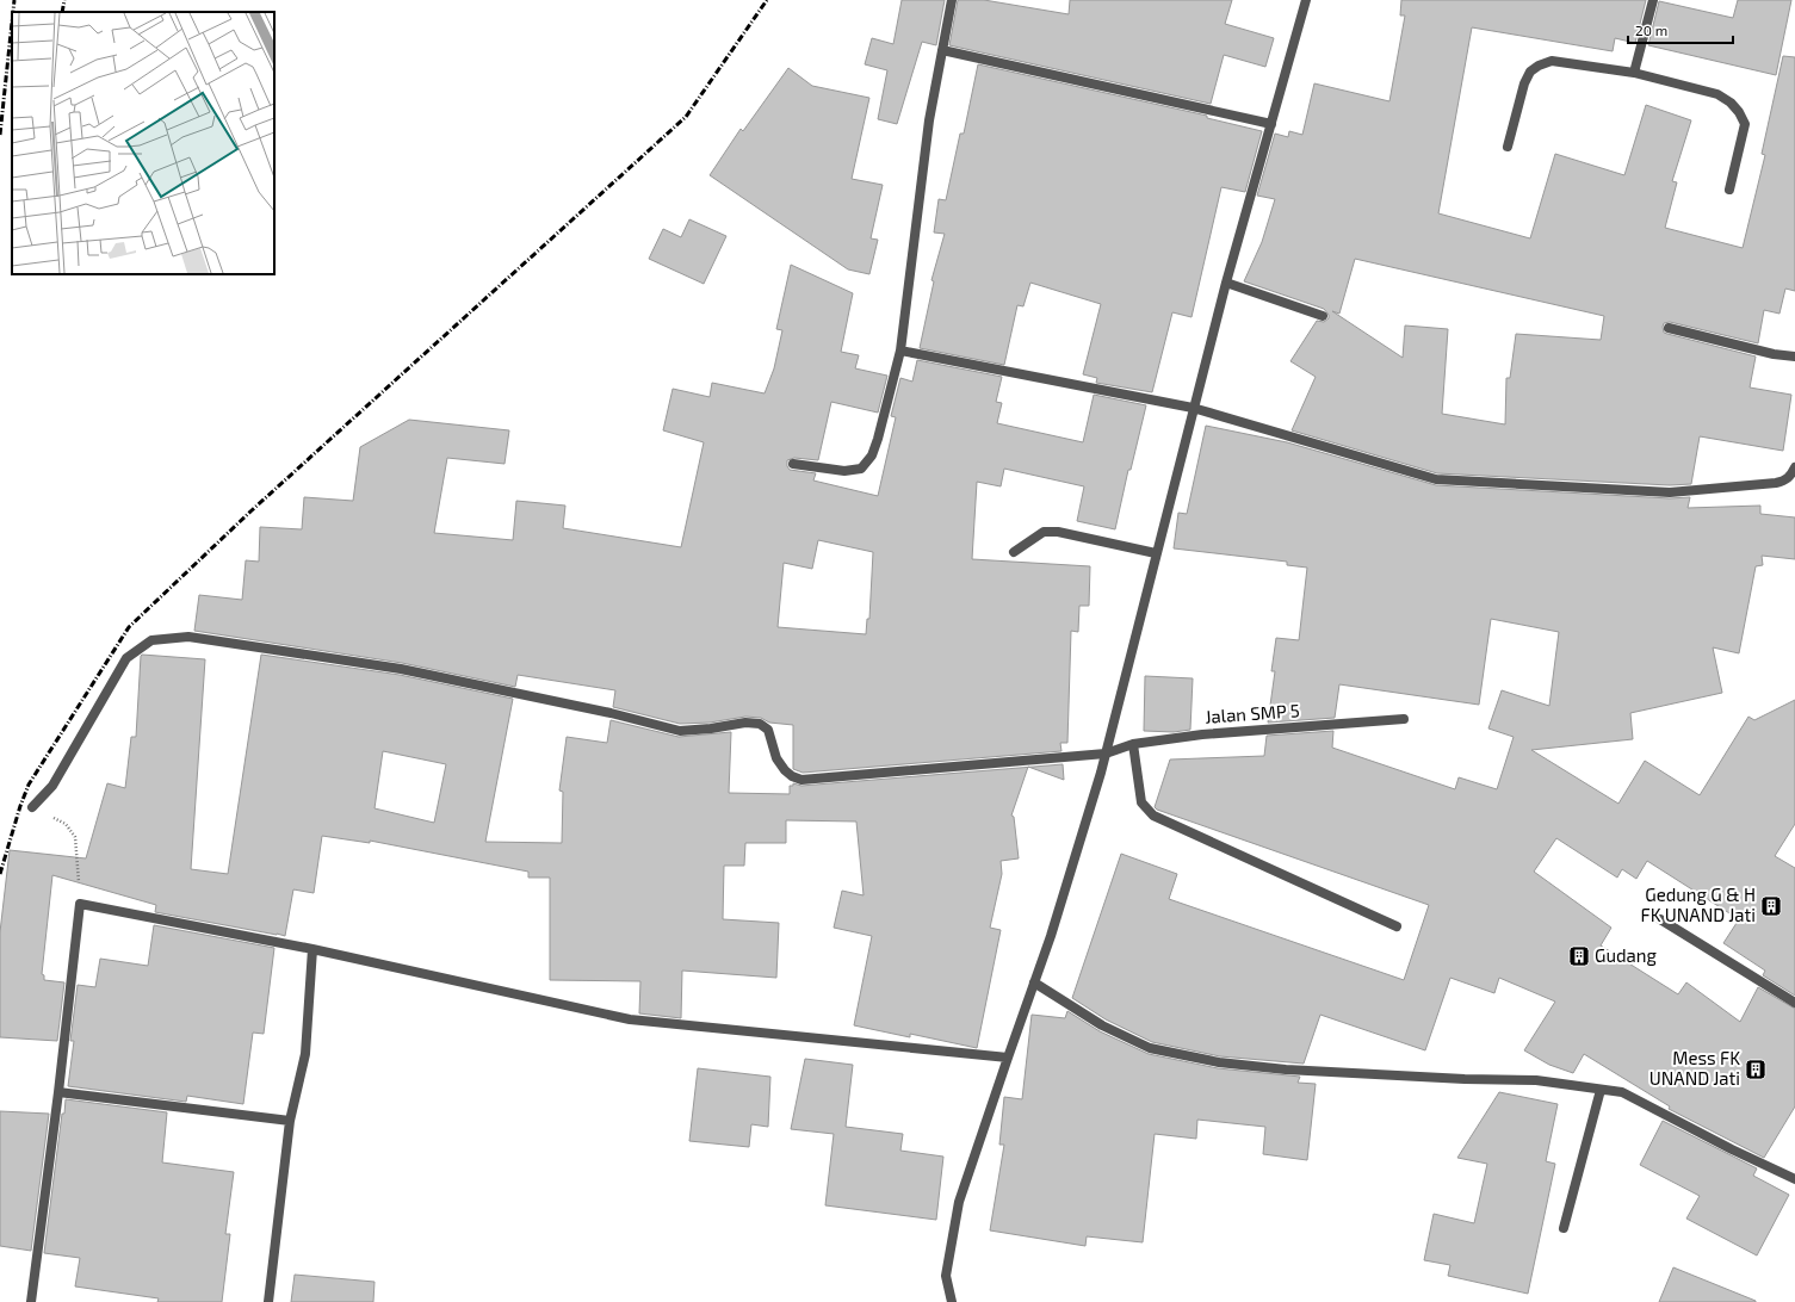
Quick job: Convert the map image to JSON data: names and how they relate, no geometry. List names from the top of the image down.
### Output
{
  "streets": {
    "street": ["Jalan SMP 5"]
  },
  "places": {
    "building": ["Gedung G & H FK UNAND Jati", "Gudang", "Mess FK UNAND Jati"]
  },
  "scale_bar": "20 m"
}
